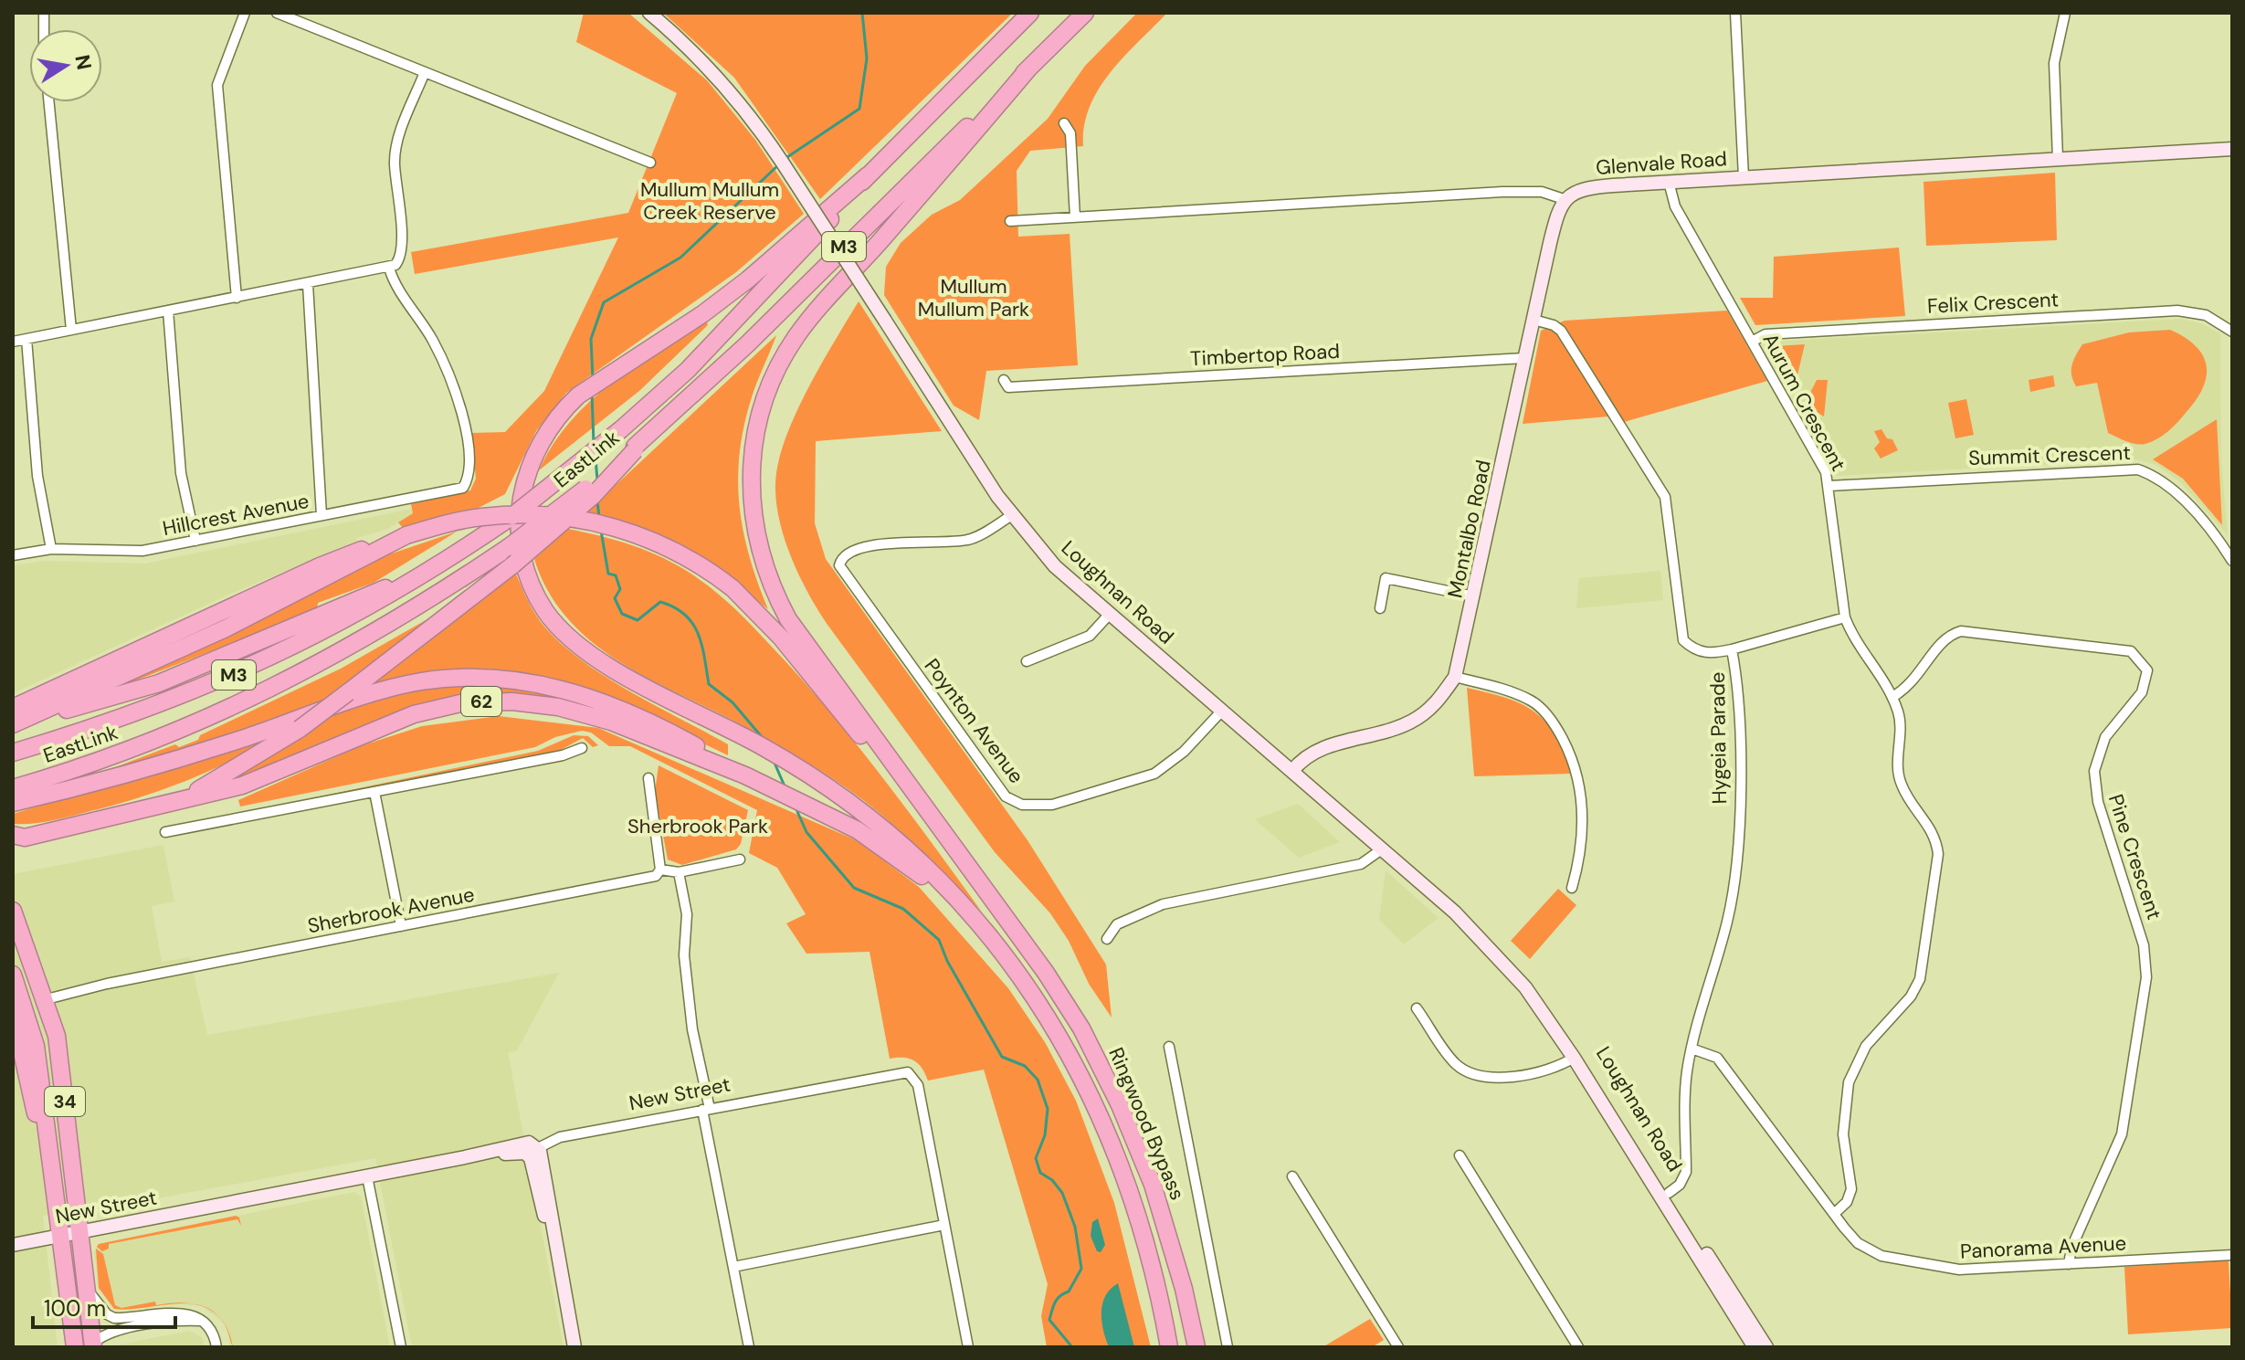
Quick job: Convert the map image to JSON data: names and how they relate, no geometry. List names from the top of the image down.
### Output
{
  "streets": {
    "highway": [
      "M3",
      "EastLink",
      "62",
      "34",
      "Ringwood Bypass"
    ],
    "main road": [
      "Glenvale Road",
      "Montalbo Road",
      "Loughnan Road",
      "New Street"
    ],
    "street": [
      "Felix Crescent",
      "Timbertop Road",
      "Aurum Crescent",
      "Summit Crescent",
      "Hillcrest Avenue",
      "Poynton Avenue",
      "Hygeia Parade",
      "Pine Crescent",
      "Sherbrook Avenue",
      "Panorama Avenue"
    ]
  },
  "crossings": [
    ["Glenvale Road", "Aurum Crescent"],
    ["Glenvale Road", "Montalbo Road"],
    ["Felix Crescent", "Aurum Crescent"],
    ["Timbertop Road", "Montalbo Road"],
    ["Aurum Crescent", "Summit Crescent"],
    ["Aurum Crescent", "Pine Crescent"],
    ["Aurum Crescent", "Panorama Avenue"],
    ["Montalbo Road", "Loughnan Road"],
    ["Montalbo Road", "Hygeia Parade"],
    ["Loughnan Road", "Poynton Avenue"],
    ["Loughnan Road", "Hygeia Parade"],
    ["62", "Ringwood Bypass"],
    ["Hygeia Parade", "Panorama Avenue"],
    ["Pine Crescent", "Panorama Avenue"],
    ["Sherbrook Avenue", "34"],
    ["New Street", "34"]
  ],
  "parks": ["Mullum Mullum Creek Reserve", "Mullum Mullum Park", "Sherbrook Park"],
  "scale_bar": "100 m",
  "north": "right"
}
